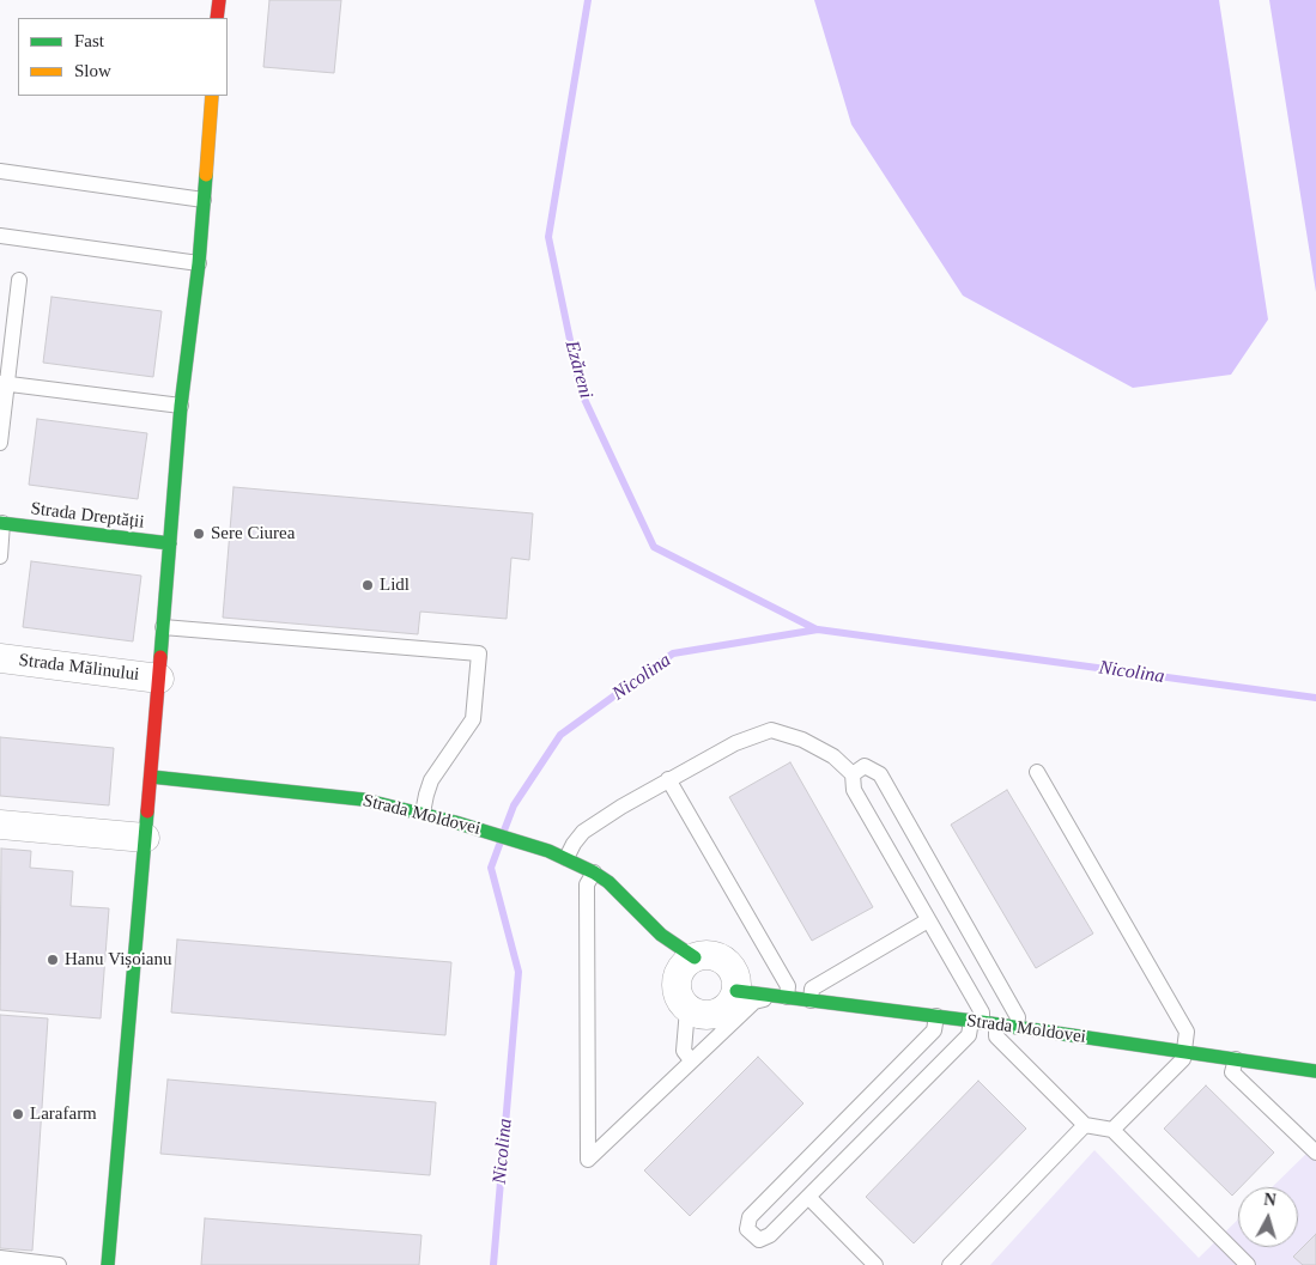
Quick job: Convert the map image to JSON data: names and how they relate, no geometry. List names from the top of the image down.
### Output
{
  "streets": {
    "street": ["Strada Dreptății", "Strada Mălinului", "Strada Moldovei"]
  },
  "water": ["Ezăreni", "Nicolina"],
  "places": [
    "Sere Ciurea",
    "Lidl",
    "Hanu Vișoianu",
    "Larafarm"
  ],
  "legend": ["Fast", "Slow"],
  "north": "top"
}
